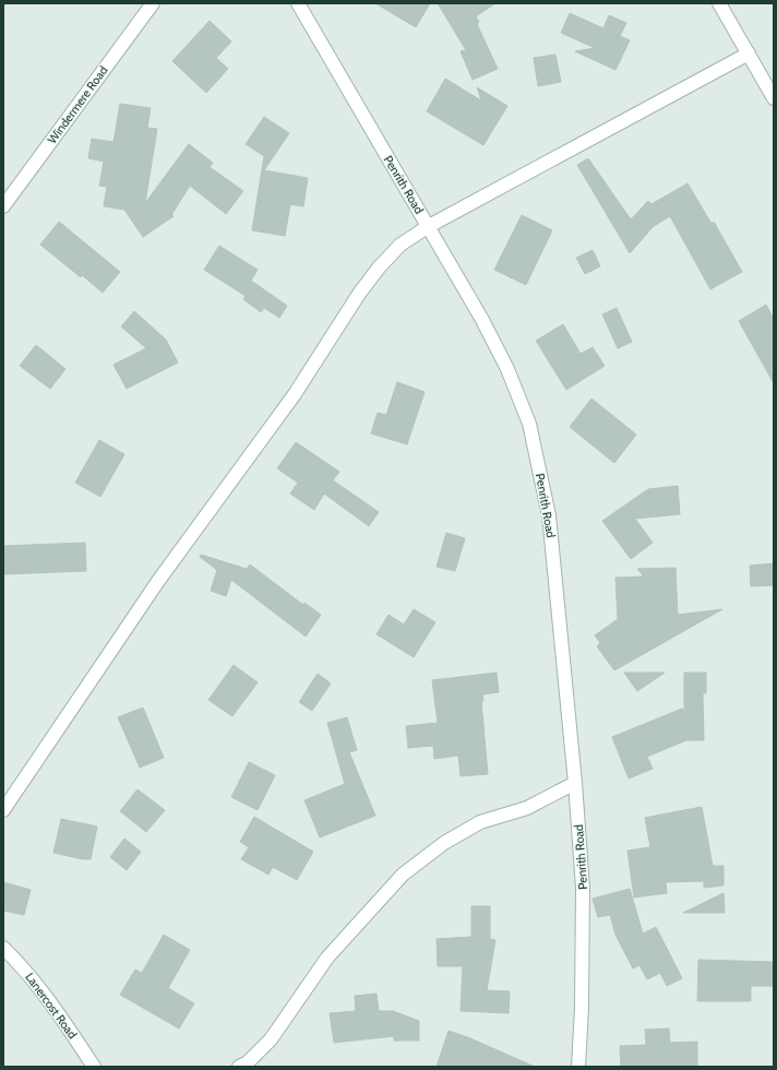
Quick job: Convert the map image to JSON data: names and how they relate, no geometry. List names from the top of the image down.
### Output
{
  "streets": {
    "street": ["Windermere Road", "Penrith Road", "Lanercost Road"]
  }
}
